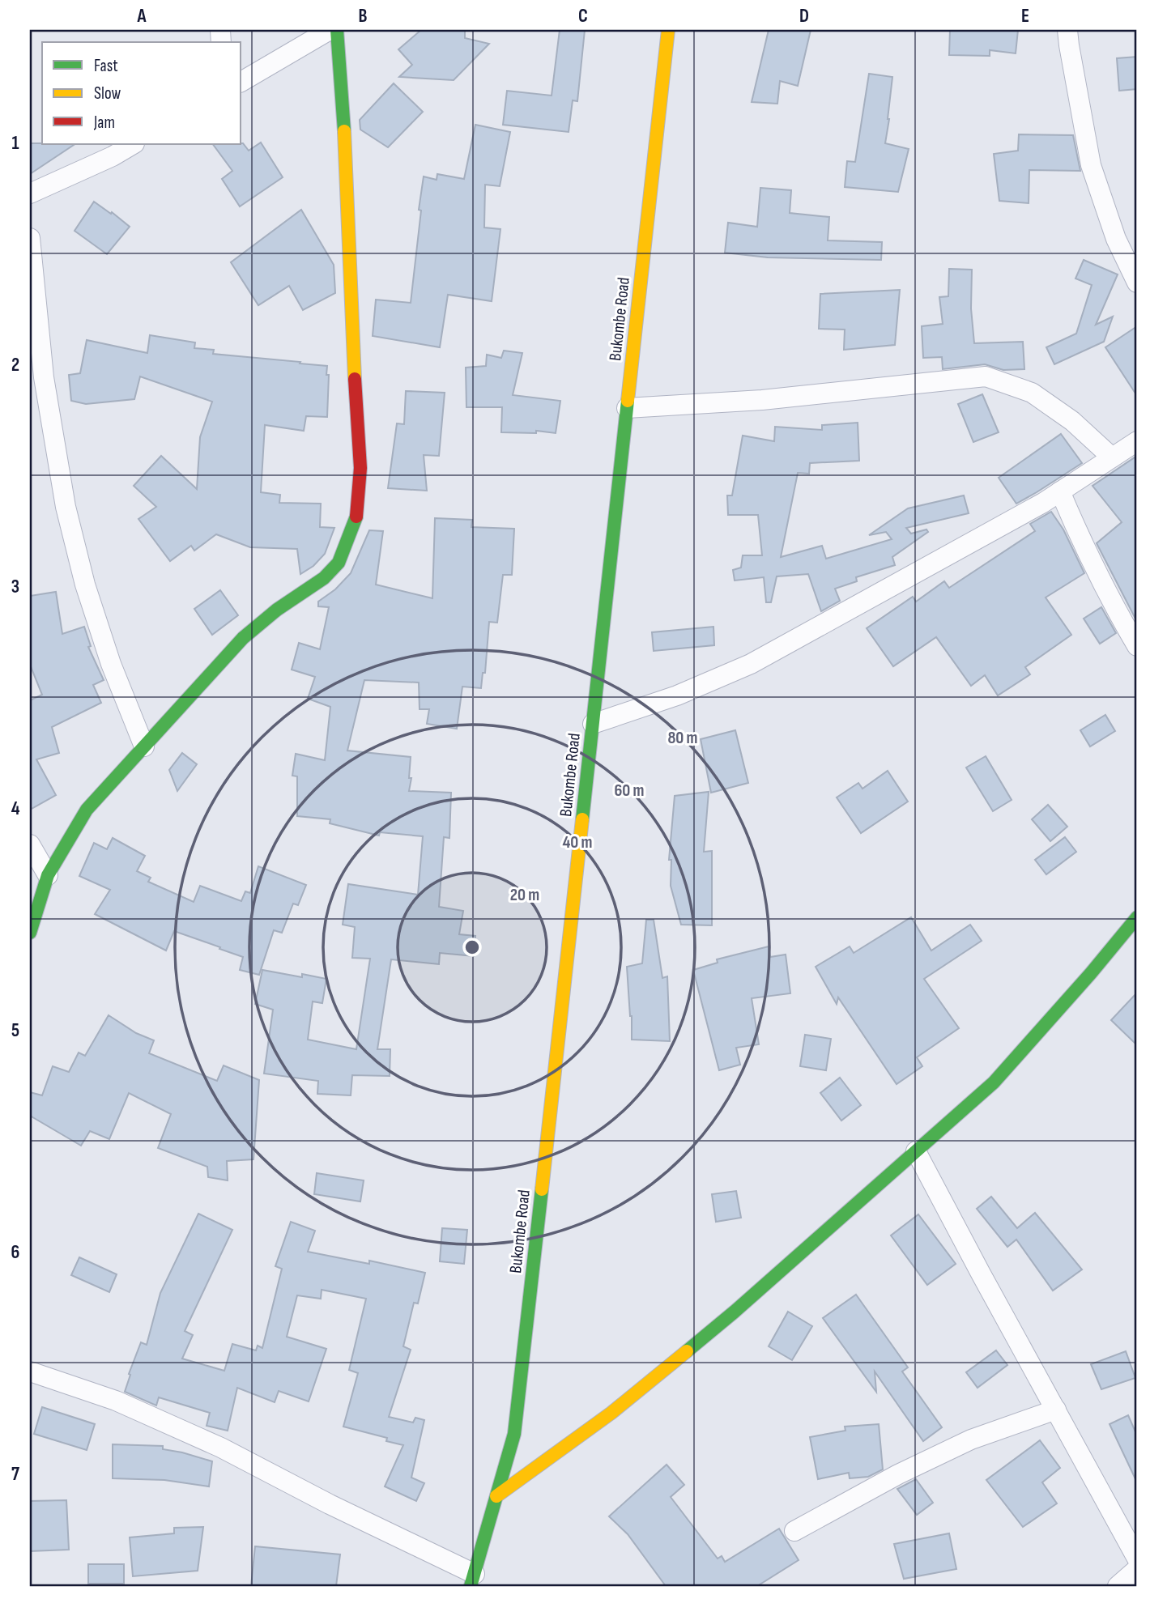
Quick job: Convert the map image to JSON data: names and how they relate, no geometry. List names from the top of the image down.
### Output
{
  "streets": {
    "street": ["Bukombe Road"]
  },
  "legend": ["Fast", "Slow", "Jam"],
  "grid": {
    "columns": [
      "A",
      "B",
      "C",
      "D",
      "E"
    ],
    "rows": [
      "1",
      "2",
      "3",
      "4",
      "5",
      "6",
      "7"
    ]
  },
  "rings": [
    "80 m",
    "60 m",
    "40 m",
    "20 m"
  ]
}
